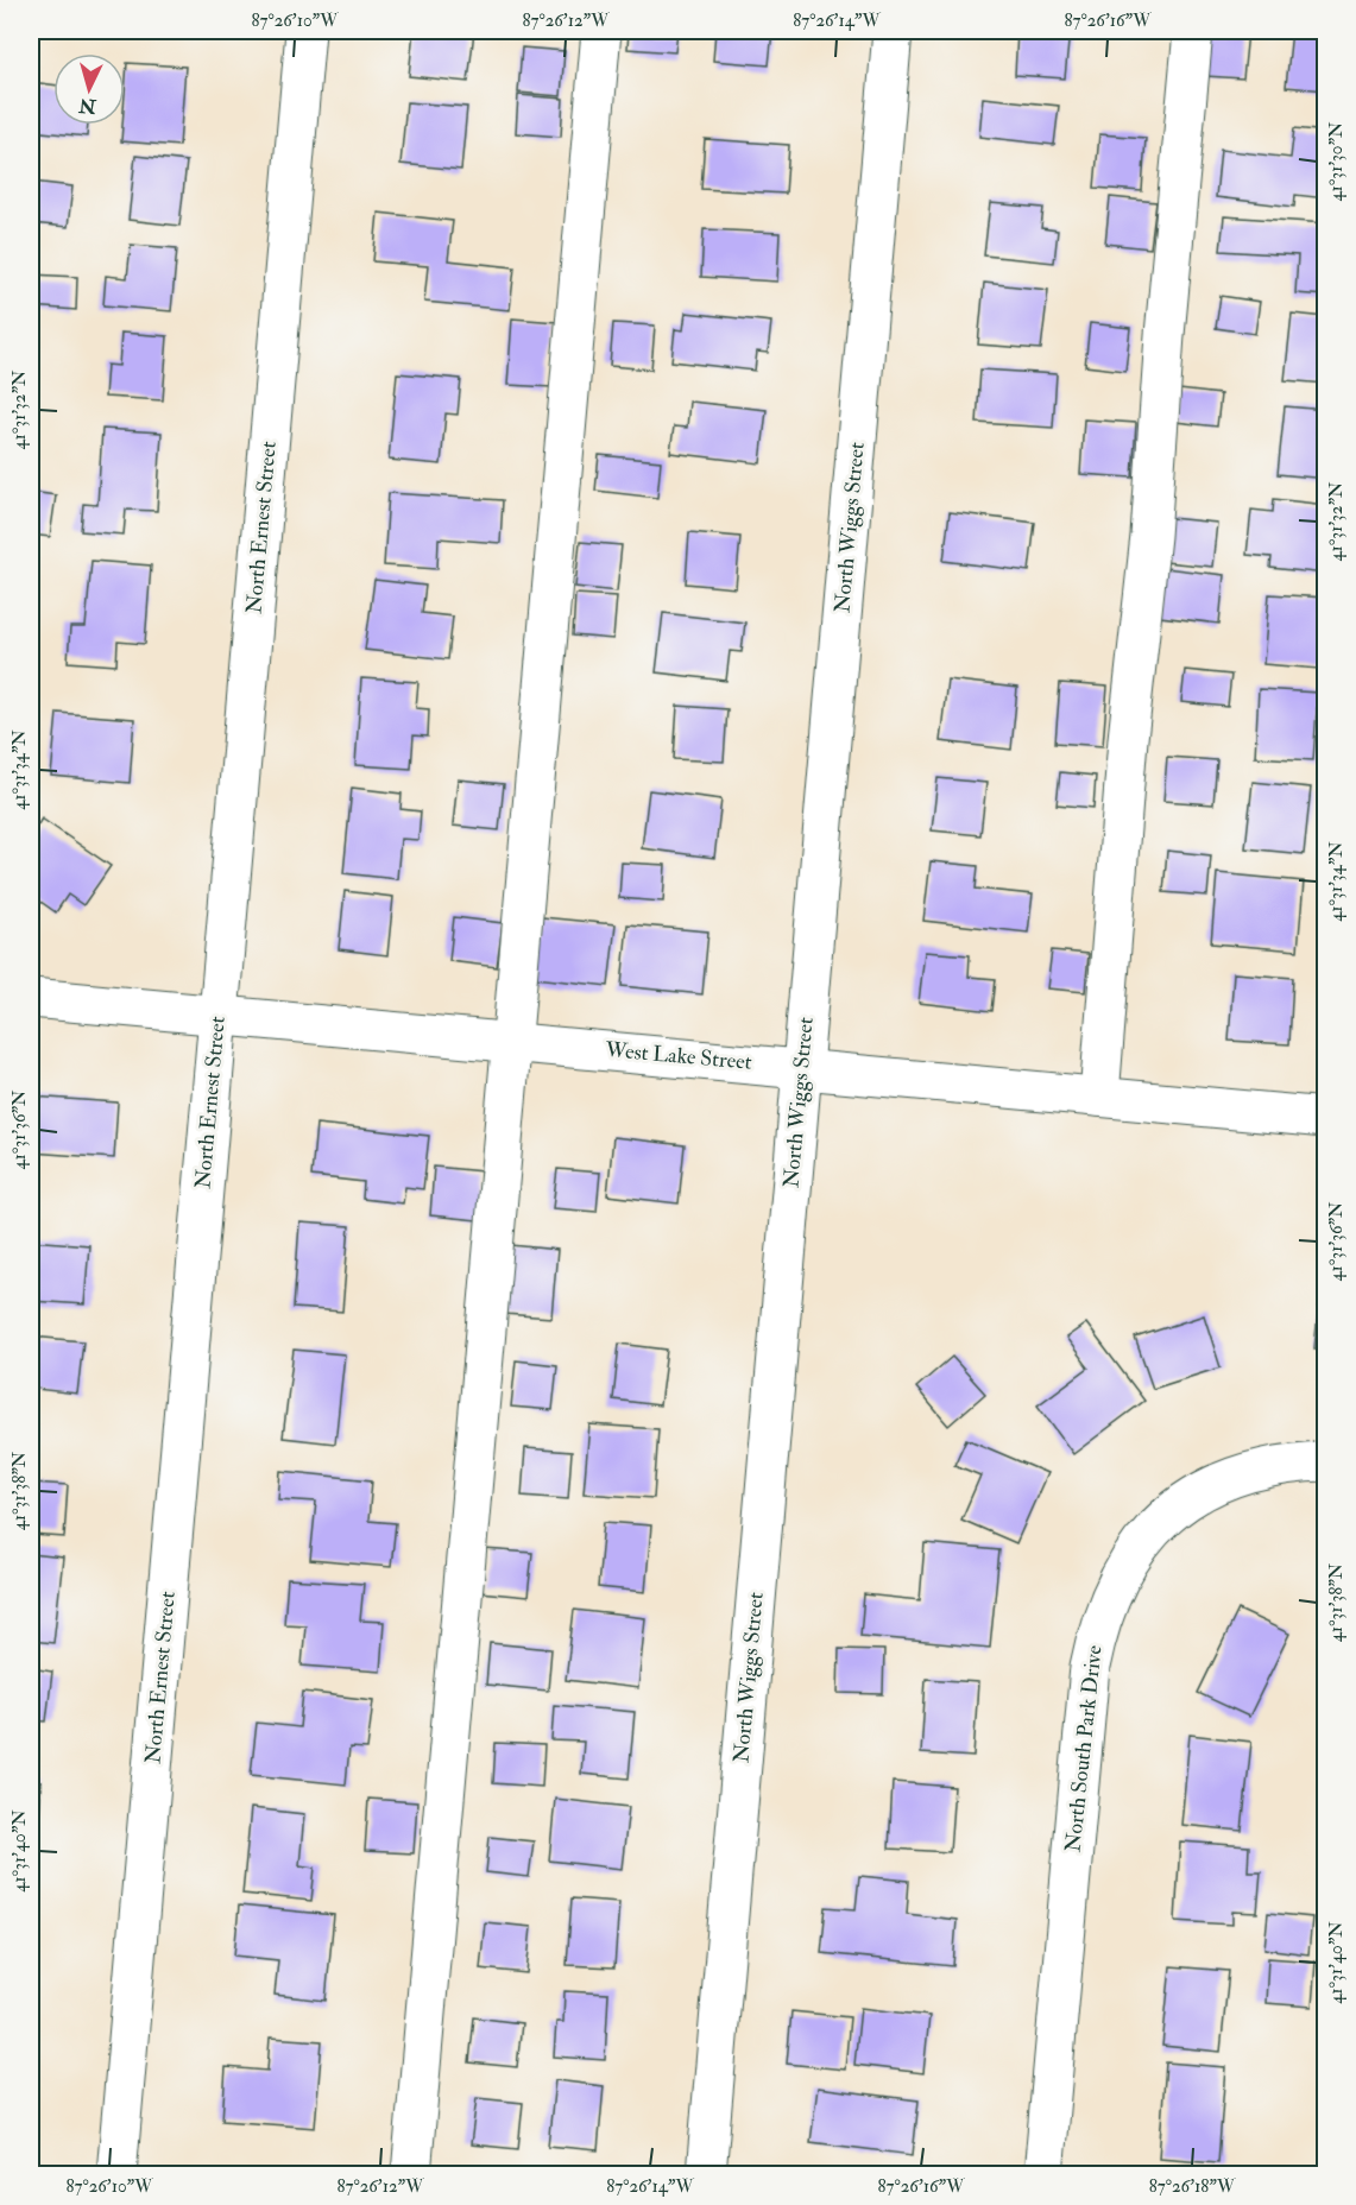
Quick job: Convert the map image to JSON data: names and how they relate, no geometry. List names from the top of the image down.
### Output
{
  "streets": {
    "street": [
      "North Ernest Street",
      "North Wiggs Street",
      "West Lake Street",
      "North South Park Drive"
    ]
  },
  "crossings": [
    ["North Ernest Street", "West Lake Street"],
    ["North Wiggs Street", "West Lake Street"]
  ],
  "north": "bottom",
  "coordinates": [
    "87°26'10\"W",
    "87°26'12\"W",
    "87°26'14\"W",
    "87°26'16\"W",
    "41°31'30\"N",
    "41°31'32\"N",
    "41°31'34\"N",
    "41°31'36\"N",
    "41°31'38\"N",
    "41°31'40\"N",
    "87°26'18\"W"
  ]
}
